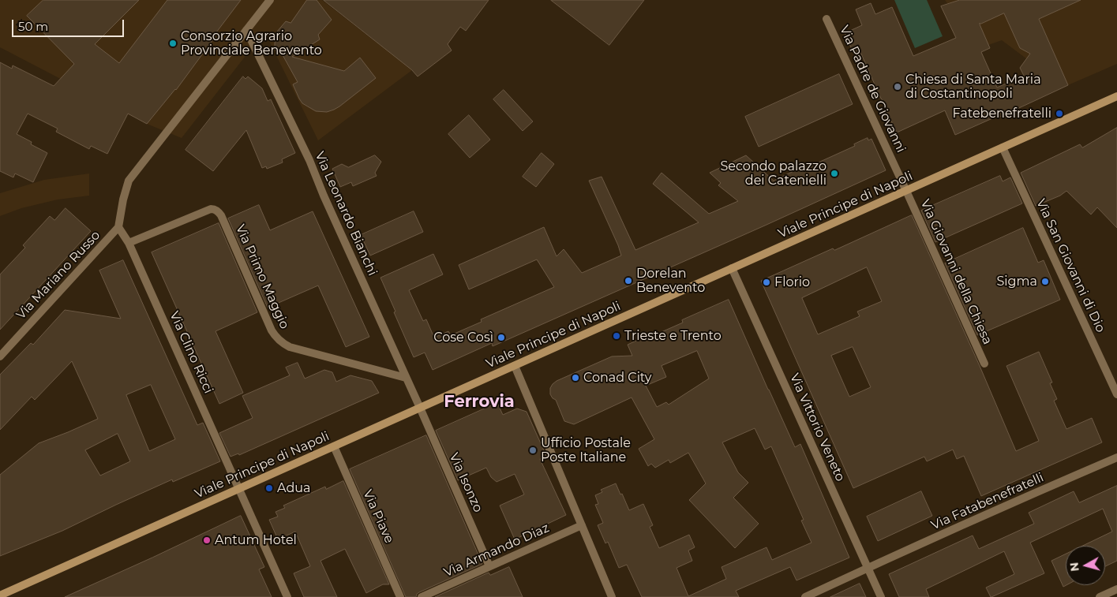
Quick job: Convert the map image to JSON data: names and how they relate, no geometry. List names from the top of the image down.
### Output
{
  "streets": {
    "street": [
      "Via Padre de Giovanni",
      "Viale Principe di Napoli",
      "Via Leonardo Bianchi",
      "Via San Giovanni di Dio",
      "Via Giovanni della Chiesa",
      "Via Mariano Russo",
      "Via Primo Maggio",
      "Via Clino Ricci",
      "Via Vittorio Veneto",
      "Via Isonzo",
      "Via Fatabenefratelli",
      "Via Piave",
      "Via Armando Diaz"
    ]
  },
  "crossings": [
    ["Via Padre de Giovanni", "Viale Principe di Napoli"],
    ["Via Padre de Giovanni", "Via Giovanni della Chiesa"],
    ["Viale Principe di Napoli", "Via Leonardo Bianchi"],
    ["Viale Principe di Napoli", "Via San Giovanni di Dio"],
    ["Viale Principe di Napoli", "Via Giovanni della Chiesa"],
    ["Viale Principe di Napoli", "Via Clino Ricci"],
    ["Viale Principe di Napoli", "Via Vittorio Veneto"],
    ["Viale Principe di Napoli", "Via Isonzo"],
    ["Viale Principe di Napoli", "Via Piave"],
    ["Via Leonardo Bianchi", "Via Primo Maggio"],
    ["Via Leonardo Bianchi", "Via Isonzo"],
    ["Via Mariano Russo", "Via Clino Ricci"],
    ["Via Primo Maggio", "Via Clino Ricci"],
    ["Via Vittorio Veneto", "Via Fatabenefratelli"],
    ["Via Isonzo", "Via Armando Diaz"]
  ],
  "districts": ["Ferrovia"],
  "places": [
    "Consorzio Agrario Provinciale Benevento",
    "Chiesa di Santa Maria di Costantinopoli",
    "Fatebenefratelli",
    "Secondo palazzo dei Catenielli",
    "Dorelan Benevento",
    "Sigma",
    "Florio",
    "Trieste e Trento",
    "Cose Così",
    "Conad City",
    "Ufficio Postale Poste Italiane",
    "Adua",
    "Antum Hotel"
  ],
  "scale_bar": "50 m",
  "north": "left"
}
